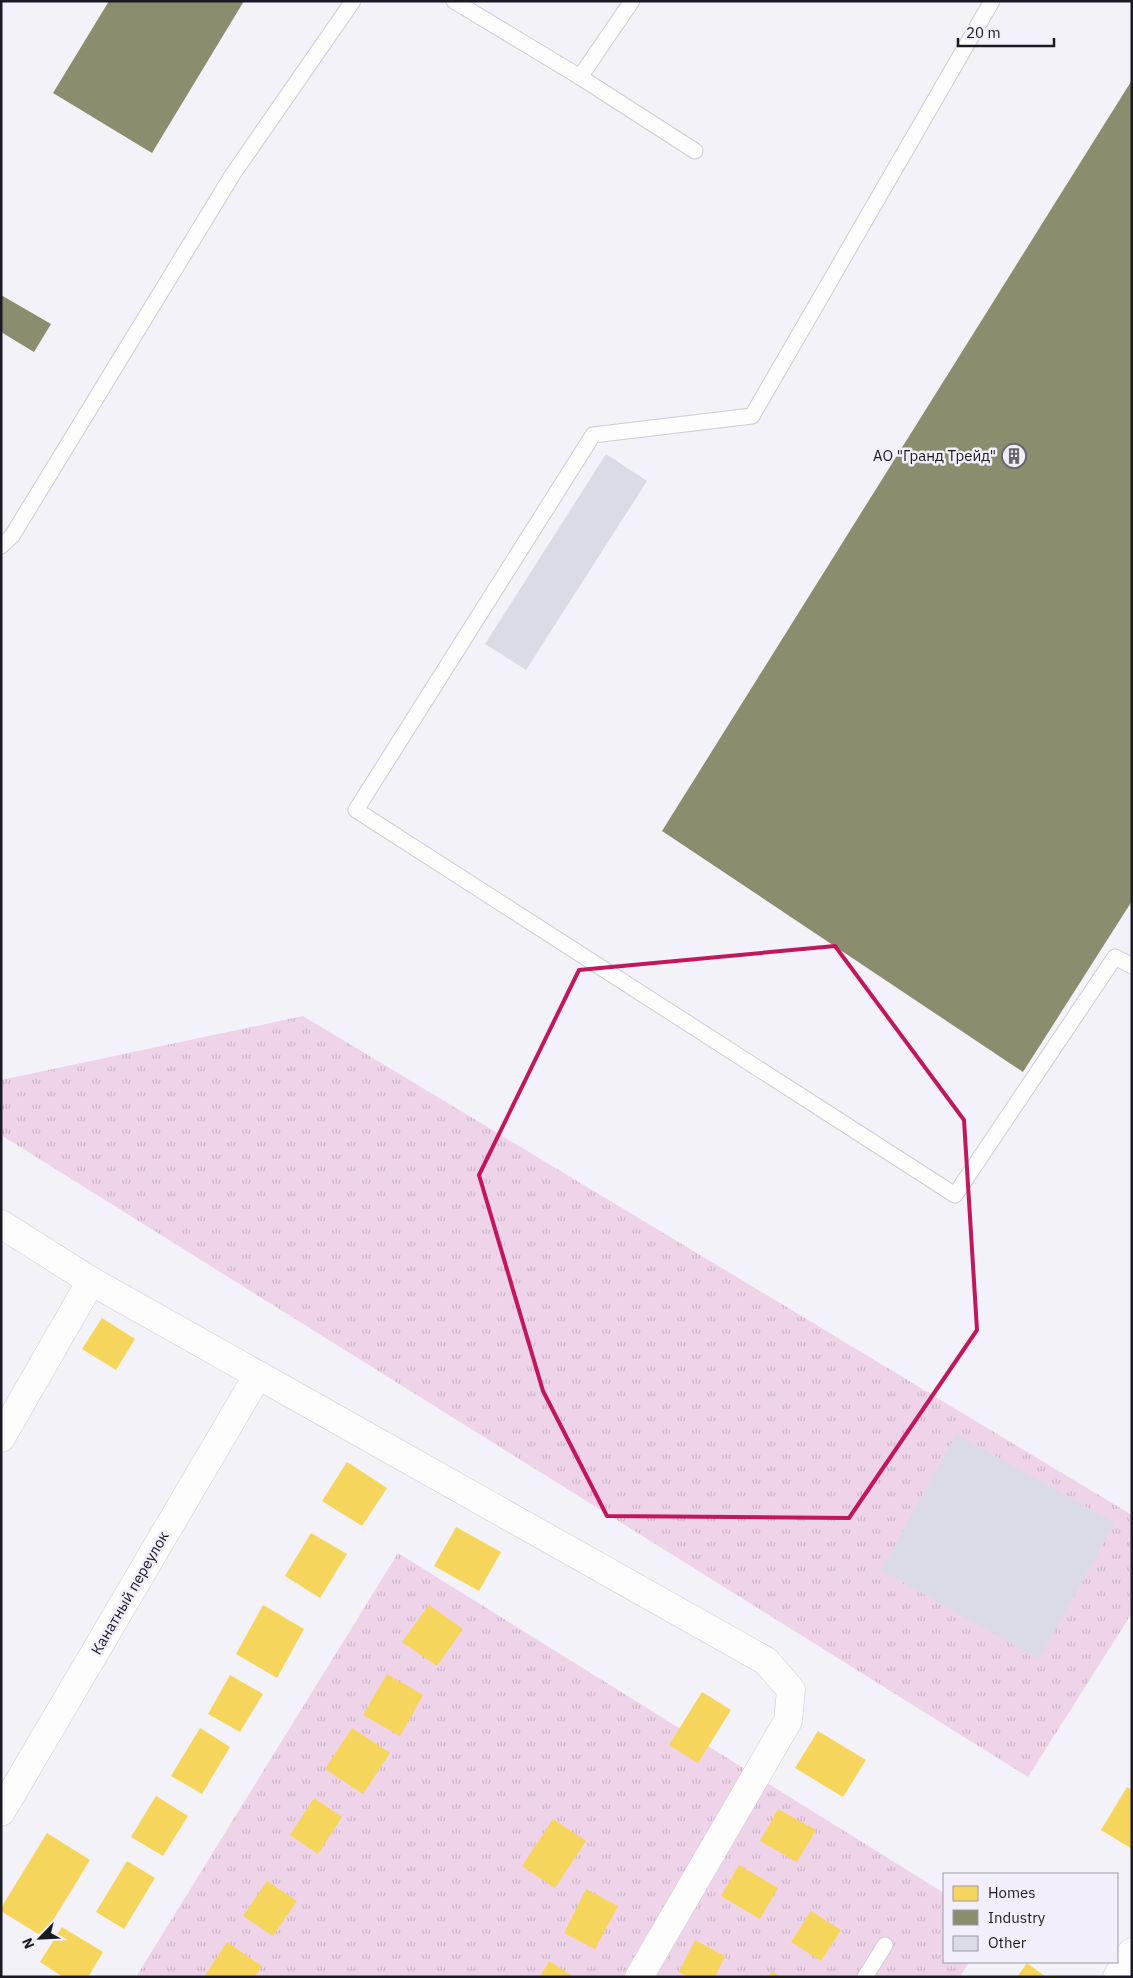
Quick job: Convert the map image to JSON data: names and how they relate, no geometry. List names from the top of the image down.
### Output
{
  "streets": {
    "street": ["Канатный переулок"]
  },
  "places": {
    "building": ["АО \"Гранд Трейд\""]
  },
  "legend": ["Homes", "Industry", "Other"],
  "scale_bar": "20 m",
  "north": "bottom left"
}
